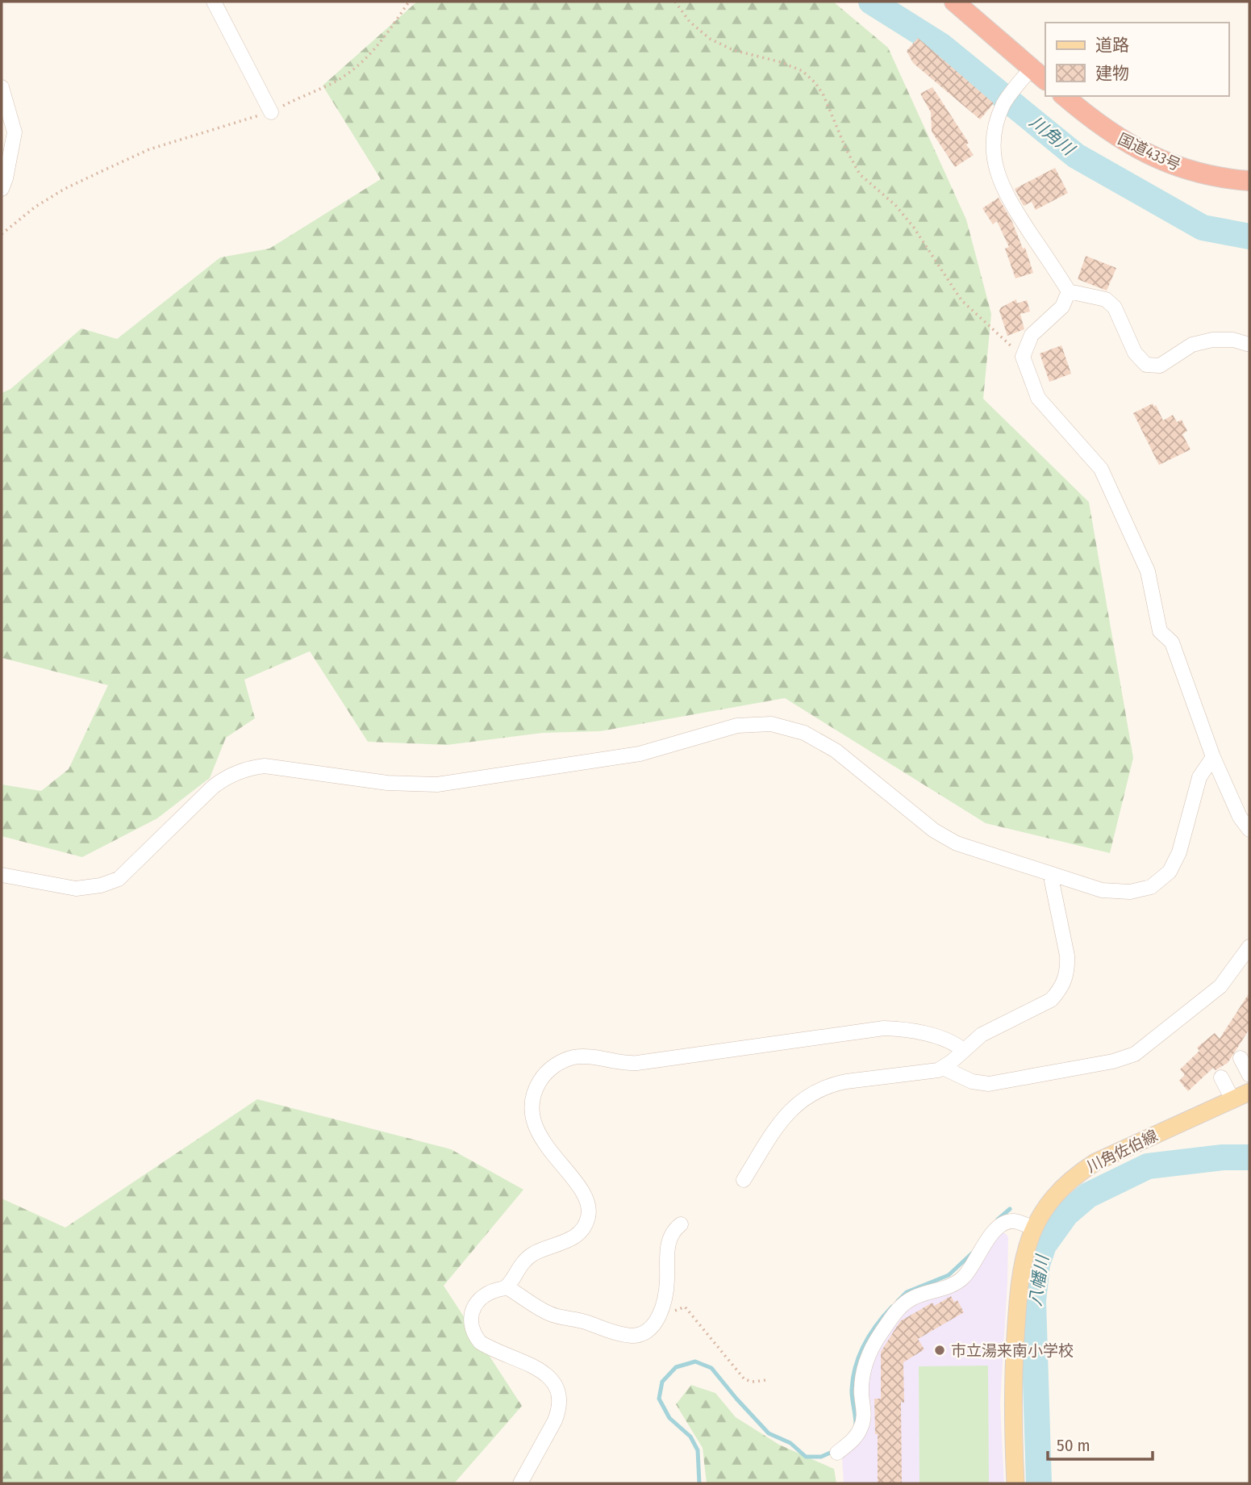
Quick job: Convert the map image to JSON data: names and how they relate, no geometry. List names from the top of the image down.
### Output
{
  "streets": {
    "highway": ["国道433号"],
    "main road": ["川角佐伯線"]
  },
  "water": ["川角川", "八幡川"],
  "places": ["市立湯来南小学校"],
  "legend": ["道路", "建物"],
  "scale_bar": "50 m"
}
